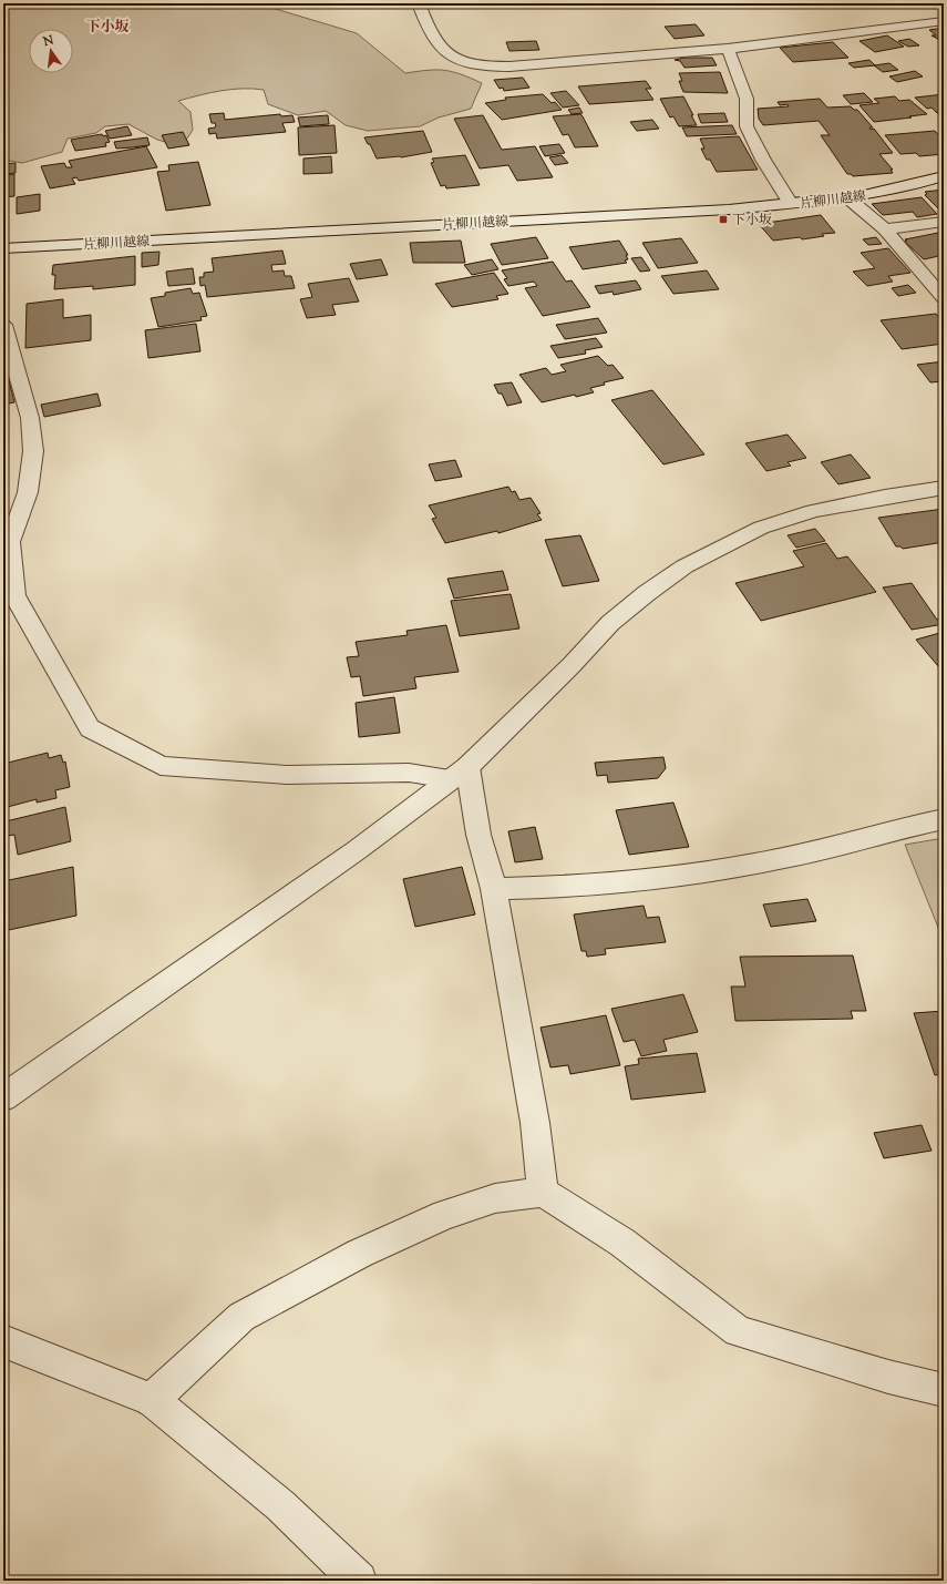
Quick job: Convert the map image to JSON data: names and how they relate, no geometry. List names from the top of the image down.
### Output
{
  "streets": {
    "street": ["片柳川越線"]
  },
  "districts": ["下小坂"],
  "places": {
    "transit": ["下小坂"]
  },
  "north": "top"
}
